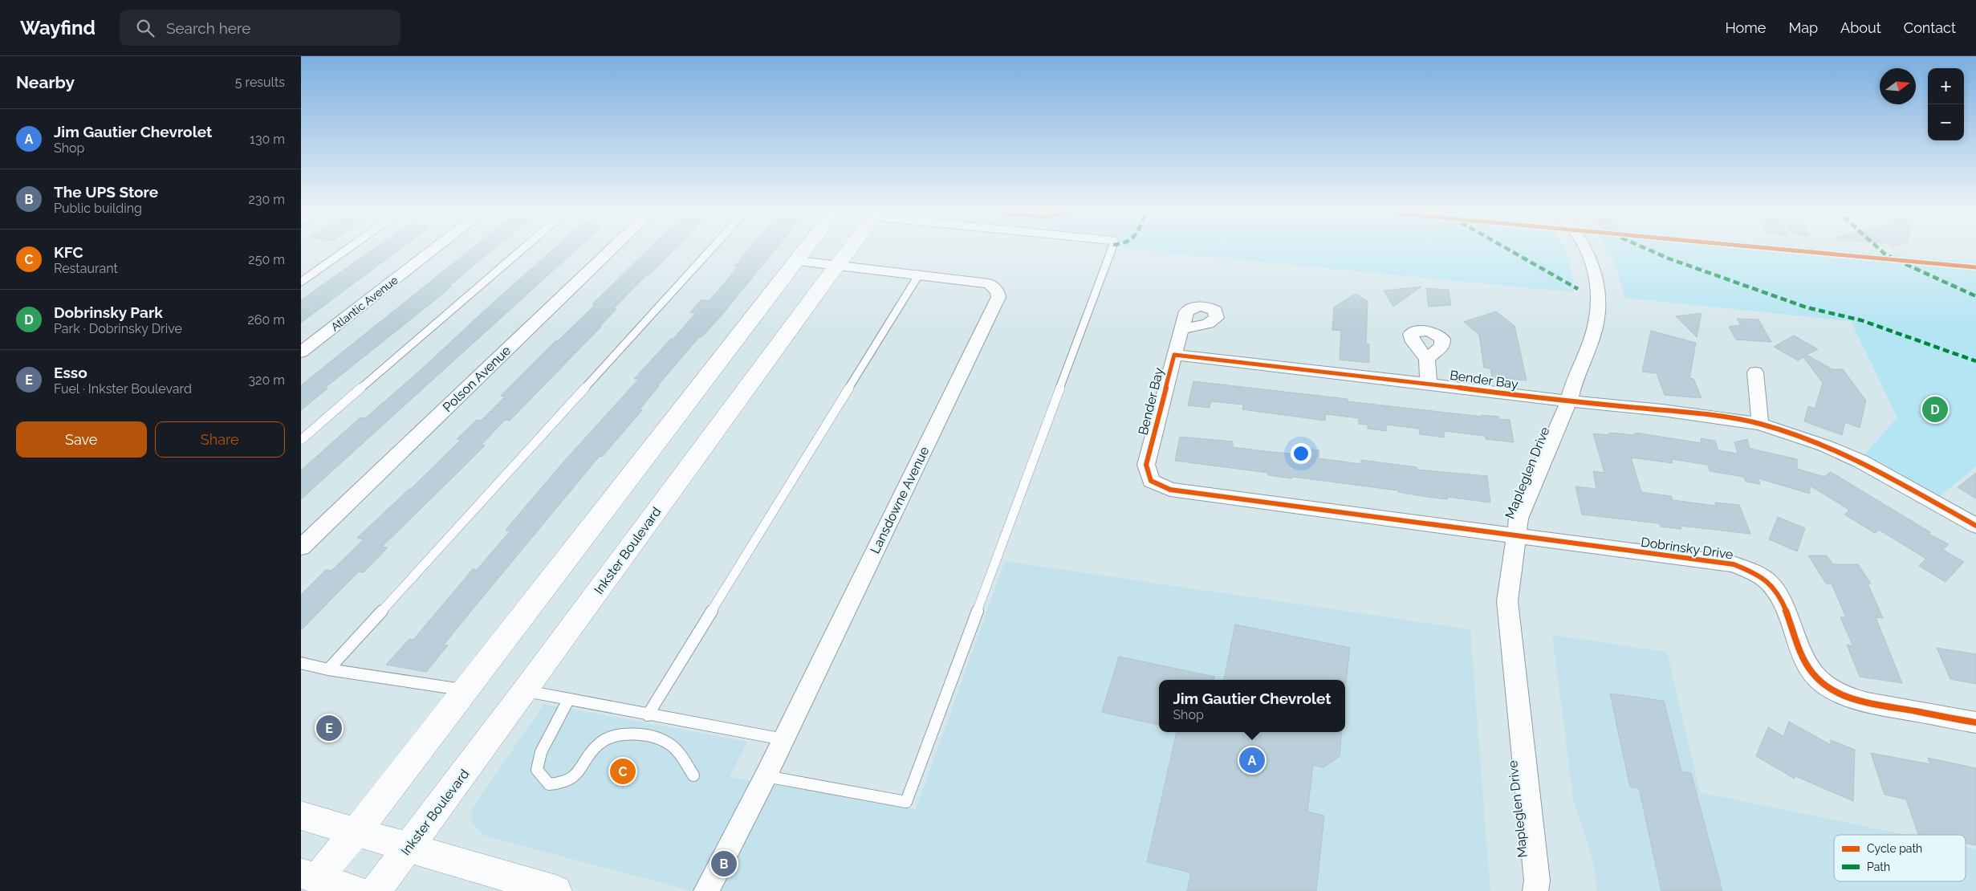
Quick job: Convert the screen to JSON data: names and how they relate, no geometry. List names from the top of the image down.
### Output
{
  "streets": {
    "main road": ["Inkster Boulevard"],
    "street": [
      "Atlantic Avenue",
      "Polson Avenue",
      "Bender Bay",
      "Mapleglen Drive",
      "Lansdowne Avenue",
      "Dobrinsky Drive"
    ]
  },
  "crossings": [
    ["Bender Bay", "Mapleglen Drive"],
    ["Bender Bay", "Dobrinsky Drive"],
    ["Mapleglen Drive", "Dobrinsky Drive"],
    ["Lansdowne Avenue", "Inkster Boulevard"]
  ],
  "legend": ["Cycle path", "Path"],
  "north": "right",
  "page": {
    "header": "Wayfind",
    "search": "Search here",
    "nav": [
      "Home",
      "Map",
      "About",
      "Contact"
    ],
    "heading": ["Nearby", "5 results"],
    "map_buttons": ["+", "−"],
    "list": [
      {
        "mark": "A",
        "name": "Jim Gautier Chevrolet",
        "note": "Shop",
        "value": "130 m"
      },
      {
        "mark": "B",
        "name": "The UPS Store",
        "note": "Public building",
        "value": "230 m"
      },
      {
        "mark": "C",
        "name": "KFC",
        "note": "Restaurant",
        "value": "250 m"
      },
      {
        "mark": "D",
        "name": "Dobrinsky Park",
        "note": "Park · Dobrinsky Drive",
        "value": "260 m"
      },
      {
        "mark": "E",
        "name": "Esso",
        "note": "Fuel · Inkster Boulevard",
        "value": "320 m"
      }
    ],
    "pins": [
      "D",
      "E",
      "A",
      "C",
      "B"
    ],
    "buttons": ["Save", "Share"],
    "popup": ["Jim Gautier Chevrolet", "Shop"]
  }
}
